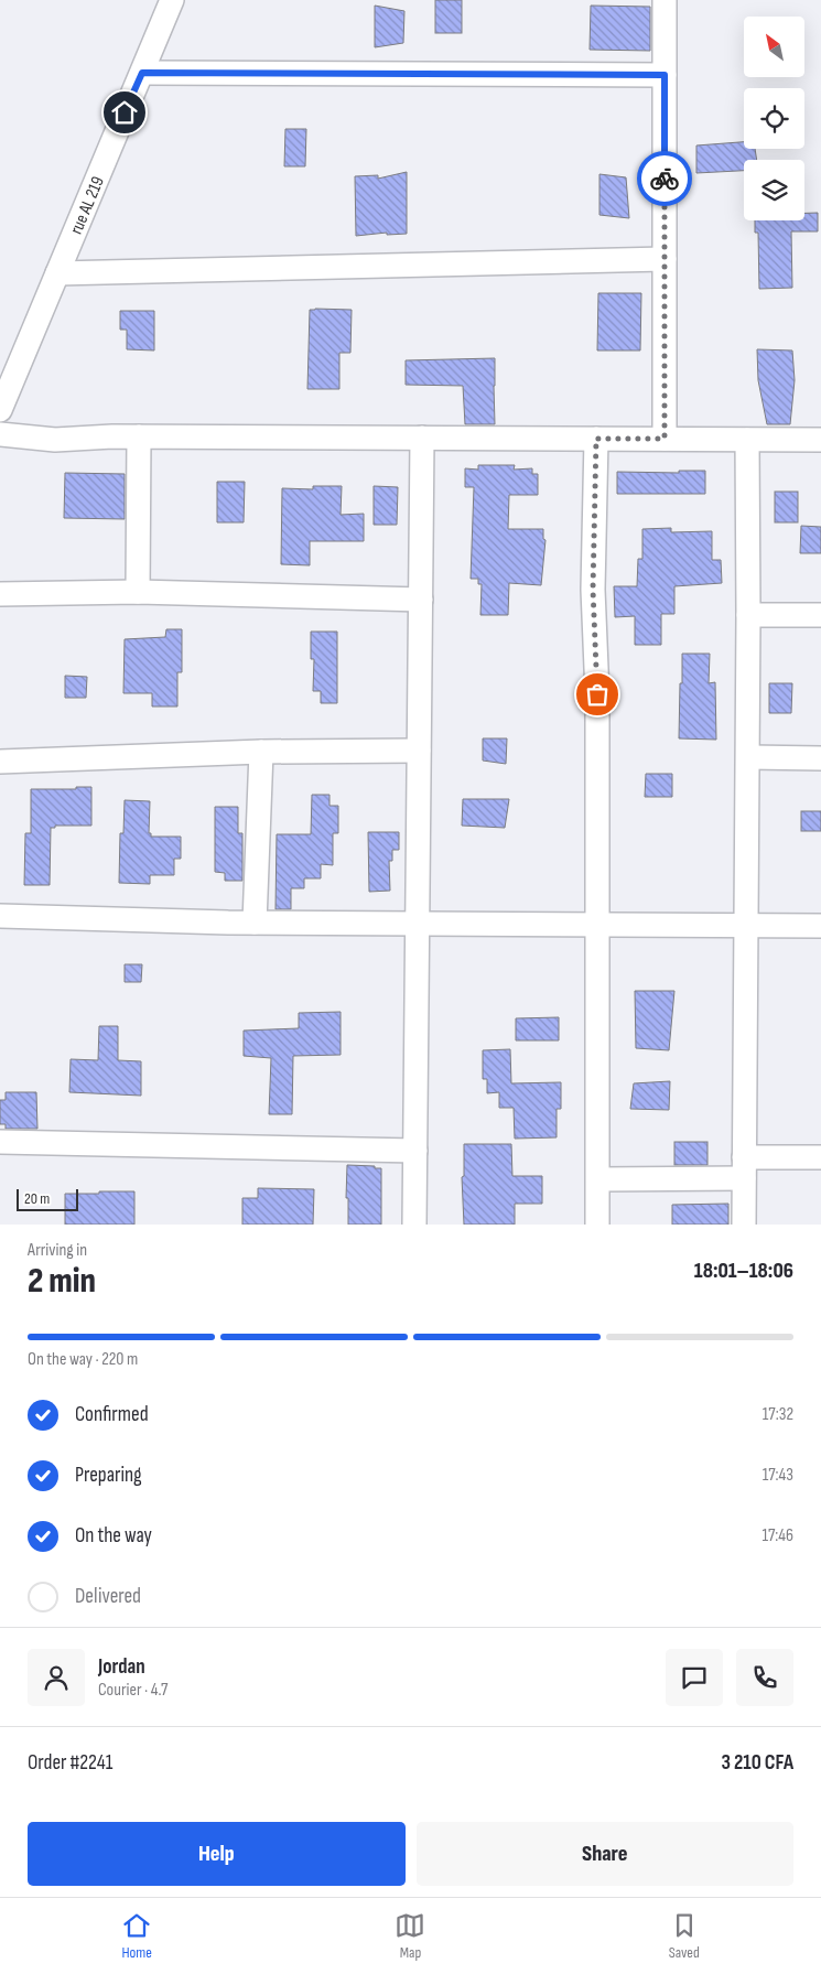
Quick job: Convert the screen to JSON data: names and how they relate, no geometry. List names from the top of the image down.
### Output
{
  "streets": {
    "street": ["rue AL 219"]
  },
  "scale_bar": "20 m",
  "north": "top left",
  "page": {
    "scale": "20 m",
    "heading": ["2 min", "Arriving in", "18:01–18:06"],
    "panel": [
      "Jordan",
      "Courier · 4.7",
      "Order #2241",
      "3 210 CFA"
    ],
    "bar": "On the way · 220 m",
    "list": [
      ["Confirmed", "17:32"],
      ["Preparing", "17:43"],
      ["On the way", "17:46"],
      "Delivered"
    ],
    "buttons": ["Help", "Share"],
    "tabs": ["Home", "Map", "Saved"]
  }
}
